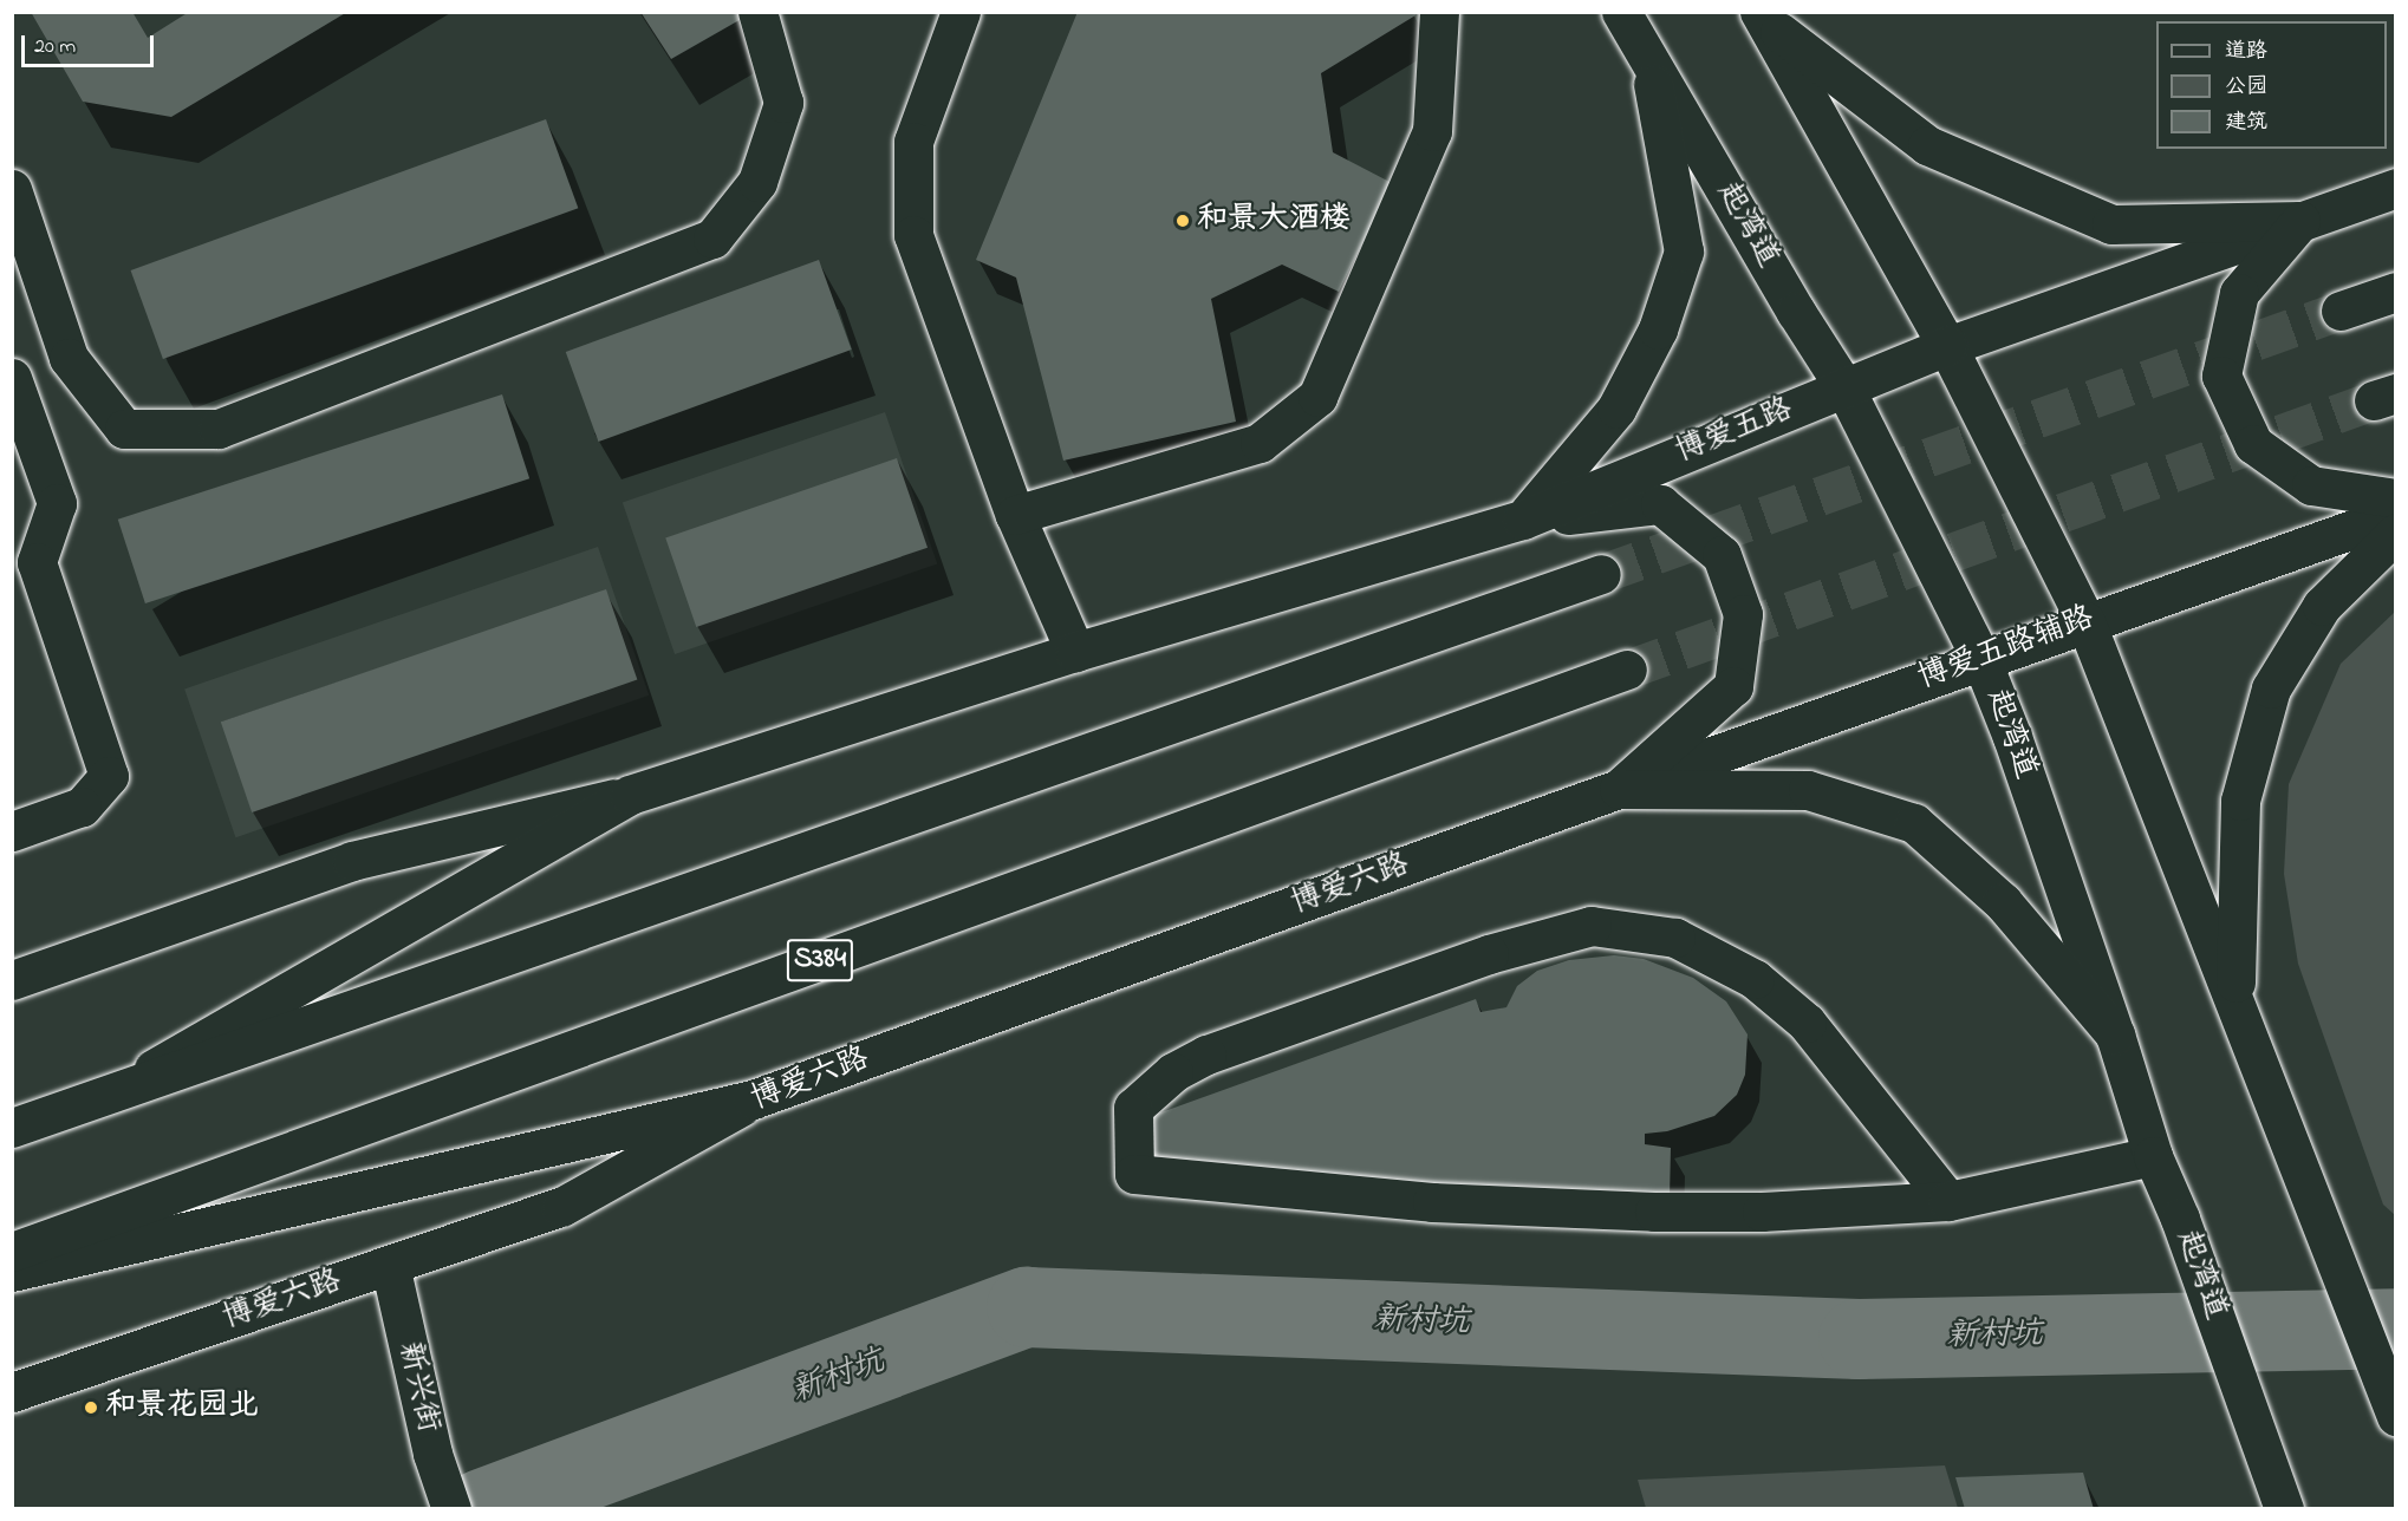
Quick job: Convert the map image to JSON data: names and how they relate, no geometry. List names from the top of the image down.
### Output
{
  "streets": {
    "main road": [
      "起湾道",
      "博爱五路",
      "博爱五路辅路",
      "博爱六路",
      "S384",
      "新兴街"
    ]
  },
  "crossings": [
    ["起湾道", "博爱五路"],
    ["起湾道", "博爱五路辅路"],
    ["博爱五路辅路", "博爱六路"],
    ["博爱六路", "新兴街"]
  ],
  "water": ["新村坑"],
  "places": ["和景大酒楼", "和景花园北"],
  "legend": ["道路", "公园", "建筑"],
  "scale_bar": "20 m"
}
